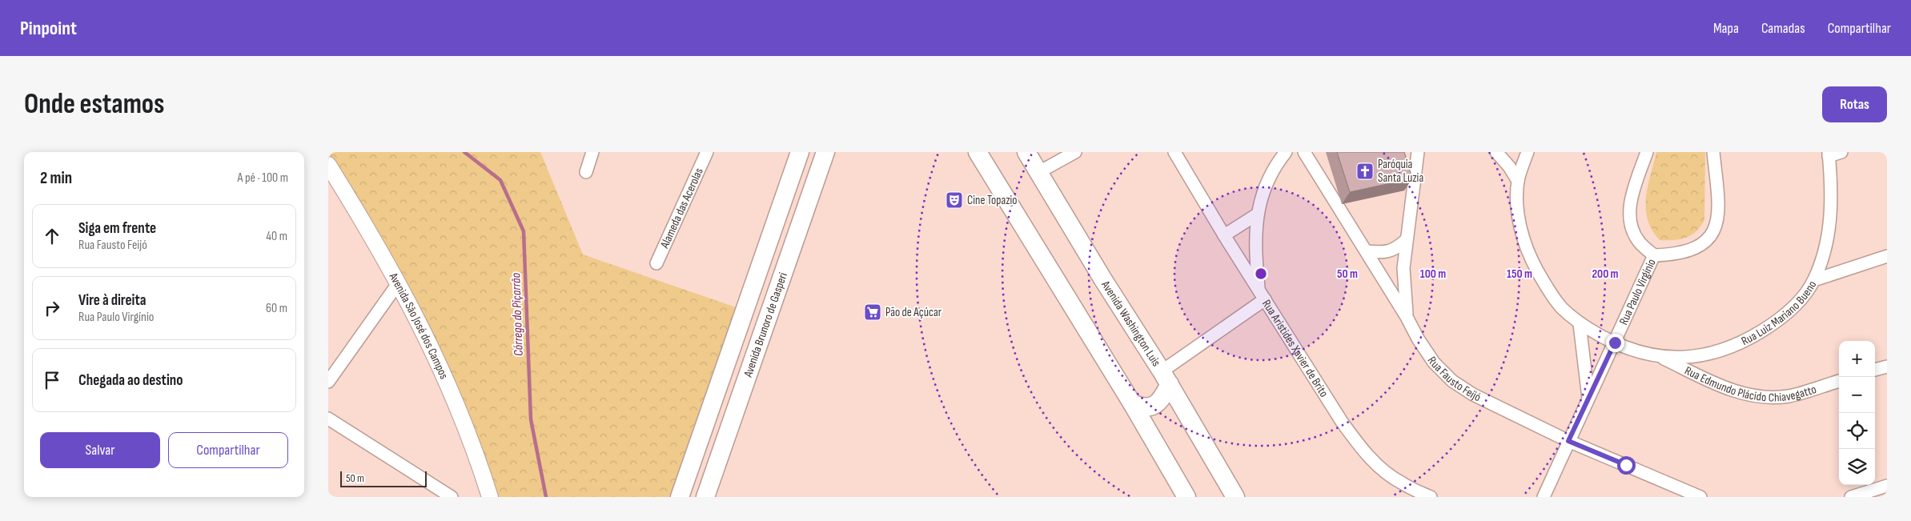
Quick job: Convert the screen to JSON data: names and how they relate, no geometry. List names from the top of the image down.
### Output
{
  "streets": {
    "main road": ["Avenida Brunoro de Gasperi", "Avenida Washington Luis", "Avenida São José dos Campos"],
    "street": [
      "Alameda das Acerolas",
      "Rua Paulo Virgínio",
      "Rua Luiz Mariano Bueno",
      "Rua Aristides Xavier de Brito",
      "Rua Edmundo Plácido Chiavegatto",
      "Rua Fausto Feijó"
    ]
  },
  "crossings": [
    ["Rua Paulo Virgínio", "Rua Luiz Mariano Bueno"],
    ["Rua Paulo Virgínio", "Rua Fausto Feijó"],
    ["Rua Luiz Mariano Bueno", "Rua Edmundo Plácido Chiavegatto"]
  ],
  "water": ["Córrego do Piçarrão"],
  "places": {
    "church": ["Paróquia Santa Luzia"],
    "theatre": ["Cine Topazio"],
    "supermarket": ["Pão de Açúcar"]
  },
  "scale_bar": "50 m",
  "page": {
    "header": "Pinpoint",
    "nav": ["Mapa", "Camadas", "Compartilhar"],
    "buttons": [
      "Rotas",
      ["Salvar", "Compartilhar"]
    ],
    "title": "Onde estamos",
    "heading": ["2 min", "A pé · 100 m"],
    "list": [
      ["Siga em frente", "Rua Fausto Feijó", "40 m"],
      ["Vire à direita", "Rua Paulo Virgínio", "60 m"],
      "Chegada ao destino"
    ],
    "map_buttons": ["+", "−"],
    "scale": "50 m"
  },
  "rings": [
    "50 m",
    "100 m",
    "150 m",
    "200 m"
  ]
}
